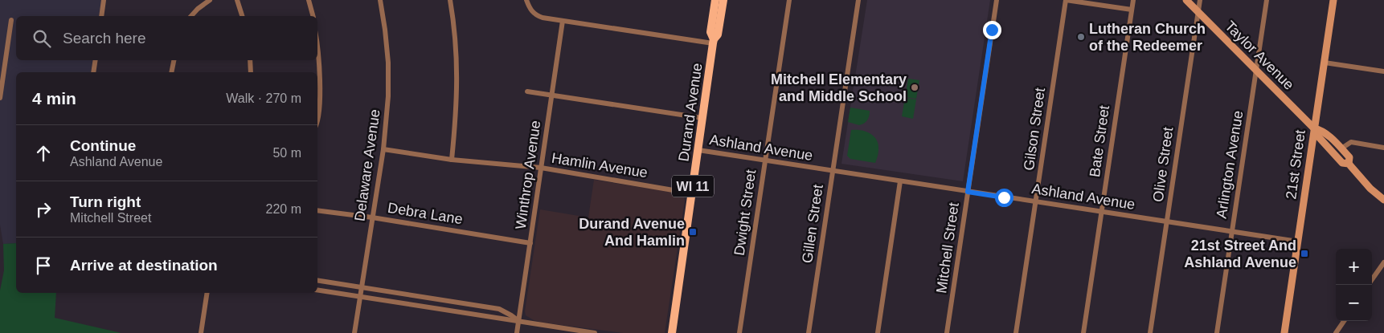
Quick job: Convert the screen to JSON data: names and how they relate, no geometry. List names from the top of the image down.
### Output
{
  "streets": {
    "main road": ["Durand Avenue", "WI 11"],
    "street": [
      "Taylor Avenue",
      "Gilson Street",
      "Bate Street",
      "Ashland Avenue",
      "Olive Street",
      "Arlington Avenue",
      "21st Street",
      "Delaware Avenue",
      "Hamlin Avenue",
      "Winthrop Avenue",
      "Dwight Street",
      "Debra Lane",
      "Gillen Street",
      "Mitchell Street"
    ]
  },
  "crossings": [
    ["Taylor Avenue", "Olive Street"],
    ["Taylor Avenue", "Arlington Avenue"],
    ["Taylor Avenue", "21st Street"],
    ["Durand Avenue", "Ashland Avenue"],
    ["Durand Avenue", "Hamlin Avenue"],
    ["Gilson Street", "Ashland Avenue"],
    ["Bate Street", "Ashland Avenue"],
    ["Ashland Avenue", "Olive Street"],
    ["Ashland Avenue", "Arlington Avenue"],
    ["Ashland Avenue", "21st Street"],
    ["Ashland Avenue", "Dwight Street"],
    ["Ashland Avenue", "Gillen Street"],
    ["Ashland Avenue", "Mitchell Street"],
    ["Delaware Avenue", "Hamlin Avenue"],
    ["Delaware Avenue", "Debra Lane"],
    ["Hamlin Avenue", "Winthrop Avenue"],
    ["Winthrop Avenue", "Debra Lane"]
  ],
  "places": {
    "other": ["Lutheran Church of the Redeemer", "Mitchell Elementary and Middle School"],
    "transit": ["Durand Avenue And Hamlin", "21st Street And Ashland Avenue"]
  },
  "page": {
    "search": "Search here",
    "heading": ["4 min", "Walk · 270 m"],
    "list": [
      ["Continue", "Ashland Avenue", "50 m"],
      ["Turn right", "Mitchell Street", "220 m"],
      "Arrive at destination"
    ],
    "map_buttons": ["+", "−"]
  }
}
